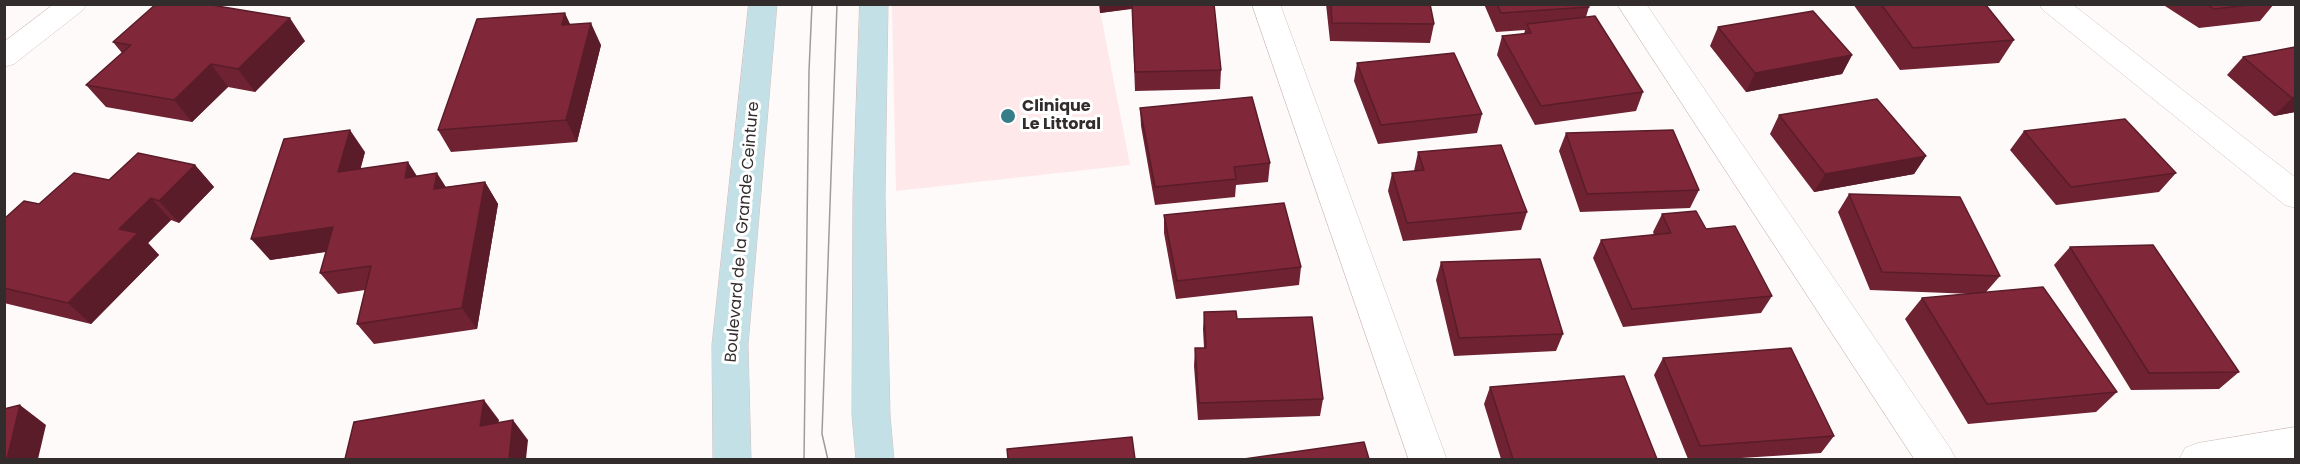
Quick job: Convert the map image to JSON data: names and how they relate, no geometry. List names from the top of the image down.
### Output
{
  "streets": {
    "main road": ["Boulevard de la Grande Ceinture"]
  },
  "places": ["Clinique Le Littoral"]
}
